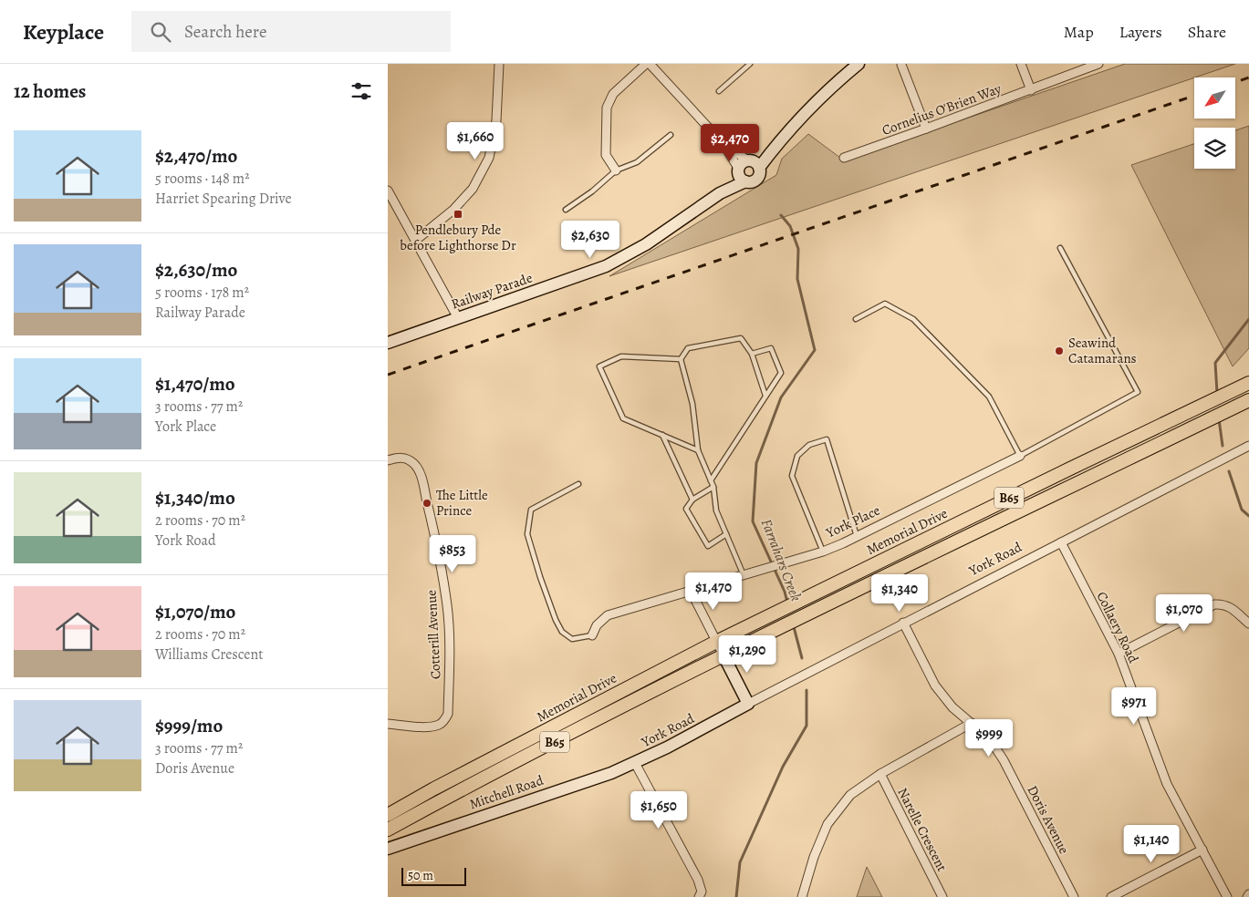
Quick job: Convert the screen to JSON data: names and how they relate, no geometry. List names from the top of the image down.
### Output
{
  "streets": {
    "main road": [
      "Railway Parade",
      "B65",
      "Memorial Drive",
      "York Road",
      "Mitchell Road"
    ],
    "street": [
      "Cornelius O'Brien Way",
      "York Place",
      "Collaery Road",
      "Cotterill Avenue",
      "Doris Avenue",
      "Narelle Crescent"
    ]
  },
  "crossings": [
    ["York Road", "Collaery Road"],
    ["York Road", "Mitchell Road"],
    ["York Road", "Doris Avenue"]
  ],
  "water": ["Farrahars Creek"],
  "places": {
    "transit": ["Pendlebury Pde before Lighthorse Dr"],
    "other": ["Seawind Catamarans", "The Little Prince"]
  },
  "scale_bar": "50 m",
  "north": "bottom left",
  "page": {
    "header": "Keyplace",
    "search": "Search here",
    "nav": ["Map", "Layers", "Share"],
    "heading": "12 homes",
    "list": [
      {
        "name": "$2,470/mo",
        "note": "5 rooms · 148 m² · Harriet Spearing Drive"
      },
      {
        "name": "$2,630/mo",
        "note": "5 rooms · 178 m² · Railway Parade"
      },
      {
        "name": "$1,470/mo",
        "note": "3 rooms · 77 m² · York Place"
      },
      {
        "name": "$1,340/mo",
        "note": "2 rooms · 70 m² · York Road"
      },
      {
        "name": "$1,070/mo",
        "note": "2 rooms · 70 m² · Williams Crescent"
      },
      {
        "name": "$999/mo",
        "note": "3 rooms · 77 m² · Doris Avenue"
      }
    ],
    "price": [
      "$1,660",
      "$2,470",
      "$2,630",
      "$853",
      "$1,470",
      "$1,340",
      "$1,070",
      "$1,290",
      "$971",
      "$999",
      "$1,650",
      "$1,140"
    ],
    "scale": "50 m"
  }
}
